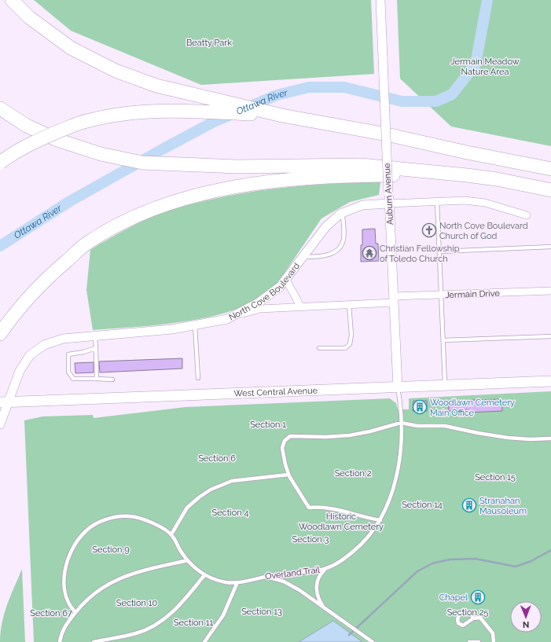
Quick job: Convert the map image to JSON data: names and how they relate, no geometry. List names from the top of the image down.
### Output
{
  "streets": {
    "main road": ["West Central Avenue"],
    "street": ["Auburn Avenue", "North Cove Boulevard", "Jermain Drive"],
    "lane": ["Overland Trail"]
  },
  "crossings": [
    ["Auburn Avenue", "North Cove Boulevard"],
    ["Auburn Avenue", "Jermain Drive"],
    ["Auburn Avenue", "West Central Avenue"],
    ["Auburn Avenue", "Overland Trail"],
    ["North Cove Boulevard", "Jermain Drive"],
    ["North Cove Boulevard", "West Central Avenue"],
    ["West Central Avenue", "Overland Trail"]
  ],
  "water": ["Ottawa River"],
  "parks": [
    "Beatty Park",
    "Jermain Meadow Nature Area",
    "Section 1",
    "Section 6",
    "Section 2",
    "Section 15",
    "Section 14",
    "Section 4",
    "Historic Woodlawn Cemetery",
    "Section 3",
    "Section 9",
    "Section 10",
    "Section 13",
    "Section 25",
    "Section 67",
    "Section 11"
  ],
  "places": {
    "church": ["North Cove Boulevard Church of God"],
    "temple": ["Christian Fellowship of Toledo Church"],
    "building": ["Woodlawn Cemetery Main Office", "Stranahan Mausoleum", "Chapel"]
  },
  "north": "bottom"
}
